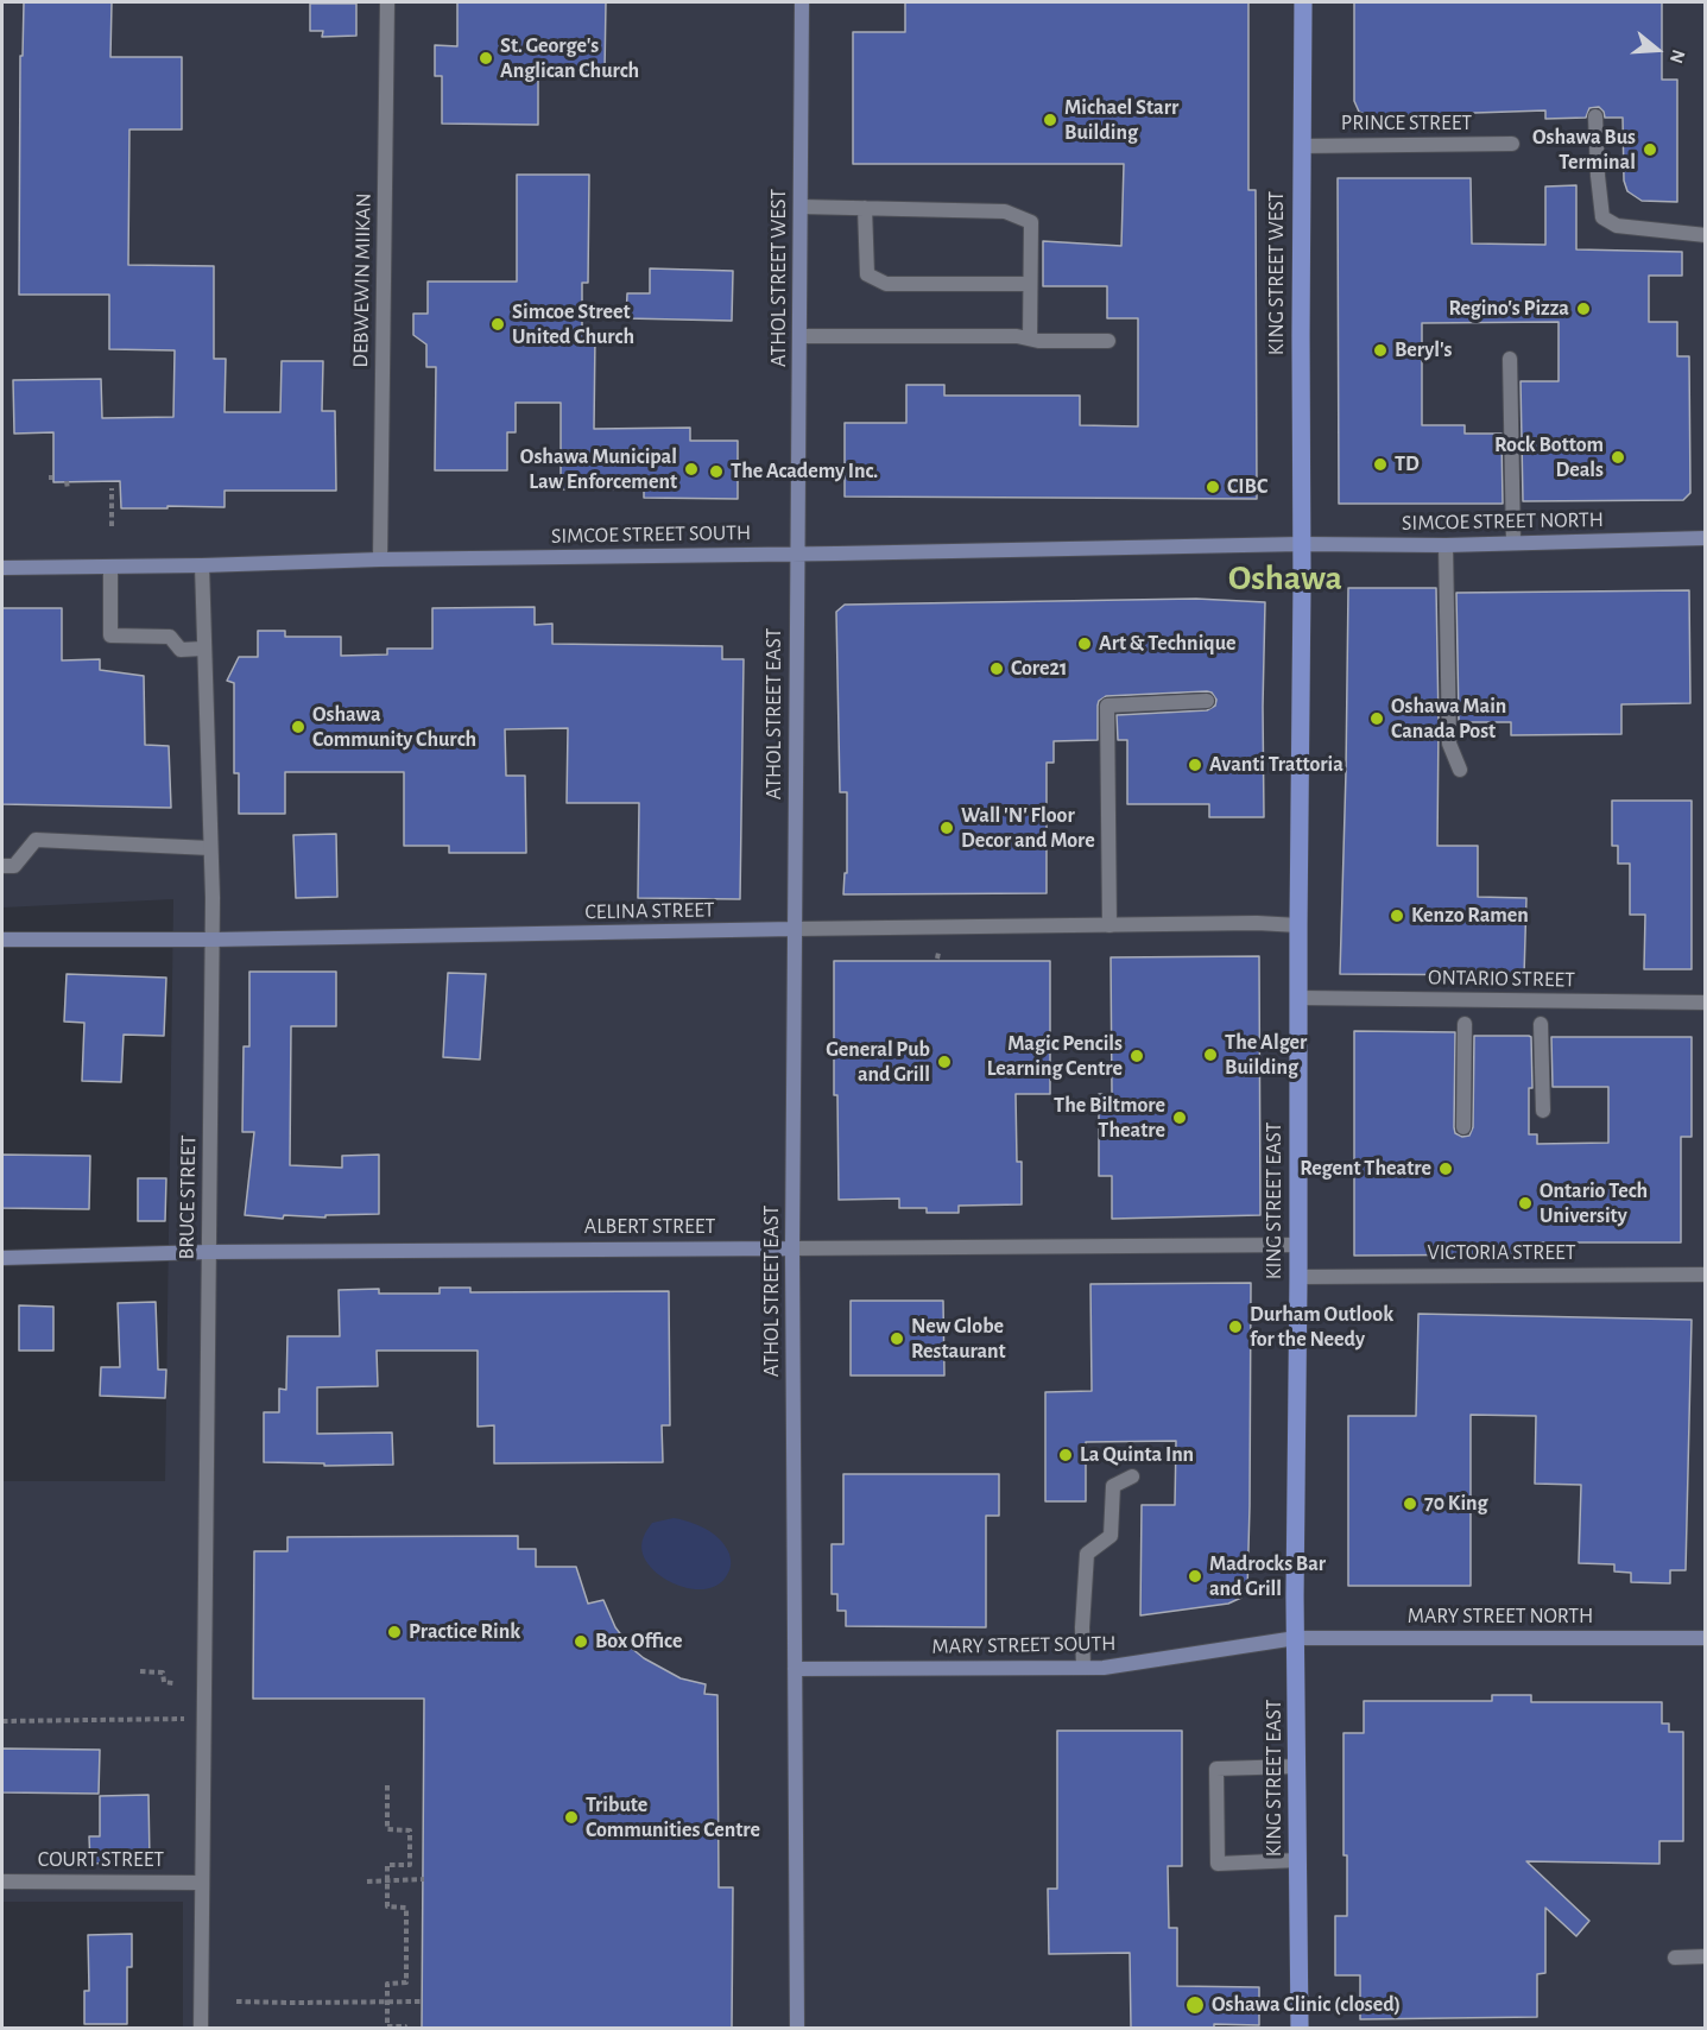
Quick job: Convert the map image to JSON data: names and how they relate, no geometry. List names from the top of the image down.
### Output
{
  "streets": {
    "main road": [
      "KING STREET WEST",
      "ATHOL STREET WEST",
      "SIMCOE STREET NORTH",
      "SIMCOE STREET SOUTH",
      "ATHOL STREET EAST",
      "CELINA STREET",
      "KING STREET EAST",
      "ALBERT STREET",
      "MARY STREET NORTH",
      "MARY STREET SOUTH"
    ],
    "street": [
      "PRINCE STREET",
      "DEBWEWIN MIIKAN",
      "ONTARIO STREET",
      "BRUCE STREET",
      "VICTORIA STREET",
      "COURT STREET"
    ]
  },
  "crossings": [
    ["PRINCE STREET", "KING STREET WEST"],
    ["KING STREET WEST", "SIMCOE STREET NORTH"],
    ["KING STREET WEST", "SIMCOE STREET SOUTH"],
    ["KING STREET WEST", "KING STREET EAST"],
    ["ATHOL STREET WEST", "SIMCOE STREET SOUTH"],
    ["ATHOL STREET WEST", "ATHOL STREET EAST"],
    ["DEBWEWIN MIIKAN", "SIMCOE STREET SOUTH"],
    ["SIMCOE STREET NORTH", "SIMCOE STREET SOUTH"],
    ["SIMCOE STREET NORTH", "KING STREET EAST"],
    ["SIMCOE STREET SOUTH", "ATHOL STREET EAST"],
    ["SIMCOE STREET SOUTH", "BRUCE STREET"],
    ["SIMCOE STREET SOUTH", "KING STREET EAST"],
    ["ATHOL STREET EAST", "CELINA STREET"],
    ["ATHOL STREET EAST", "ALBERT STREET"],
    ["ATHOL STREET EAST", "MARY STREET SOUTH"],
    ["CELINA STREET", "BRUCE STREET"],
    ["CELINA STREET", "KING STREET EAST"],
    ["ONTARIO STREET", "KING STREET EAST"],
    ["BRUCE STREET", "ALBERT STREET"],
    ["BRUCE STREET", "COURT STREET"],
    ["KING STREET EAST", "ALBERT STREET"],
    ["KING STREET EAST", "VICTORIA STREET"],
    ["KING STREET EAST", "MARY STREET NORTH"],
    ["KING STREET EAST", "MARY STREET SOUTH"],
    ["MARY STREET NORTH", "MARY STREET SOUTH"]
  ],
  "districts": ["Oshawa"],
  "places": [
    "St. George's Anglican Church",
    "Michael Starr Building",
    "Oshawa Bus Terminal",
    "Regino's Pizza",
    "Simcoe Street United Church",
    "Beryl's",
    "Rock Bottom Deals",
    "TD",
    "Oshawa Municipal Law Enforcement",
    "The Academy Inc.",
    "CIBC",
    "Art & Technique",
    "Core21",
    "Oshawa Main Canada Post",
    "Oshawa Community Church",
    "Avanti Trattoria",
    "Wall 'N' Floor Decor and More",
    "Kenzo Ramen",
    "The Alger Building",
    "Magic Pencils Learning Centre",
    "General Pub and Grill",
    "The Biltmore Theatre",
    "Regent Theatre",
    "Ontario Tech University",
    "Durham Outlook for the Needy",
    "New Globe Restaurant",
    "La Quinta Inn",
    "70 King",
    "Madrocks Bar and Grill",
    "Practice Rink",
    "Box Office",
    "Tribute Communities Centre",
    "Oshawa Clinic (closed)"
  ],
  "north": "right"
}
